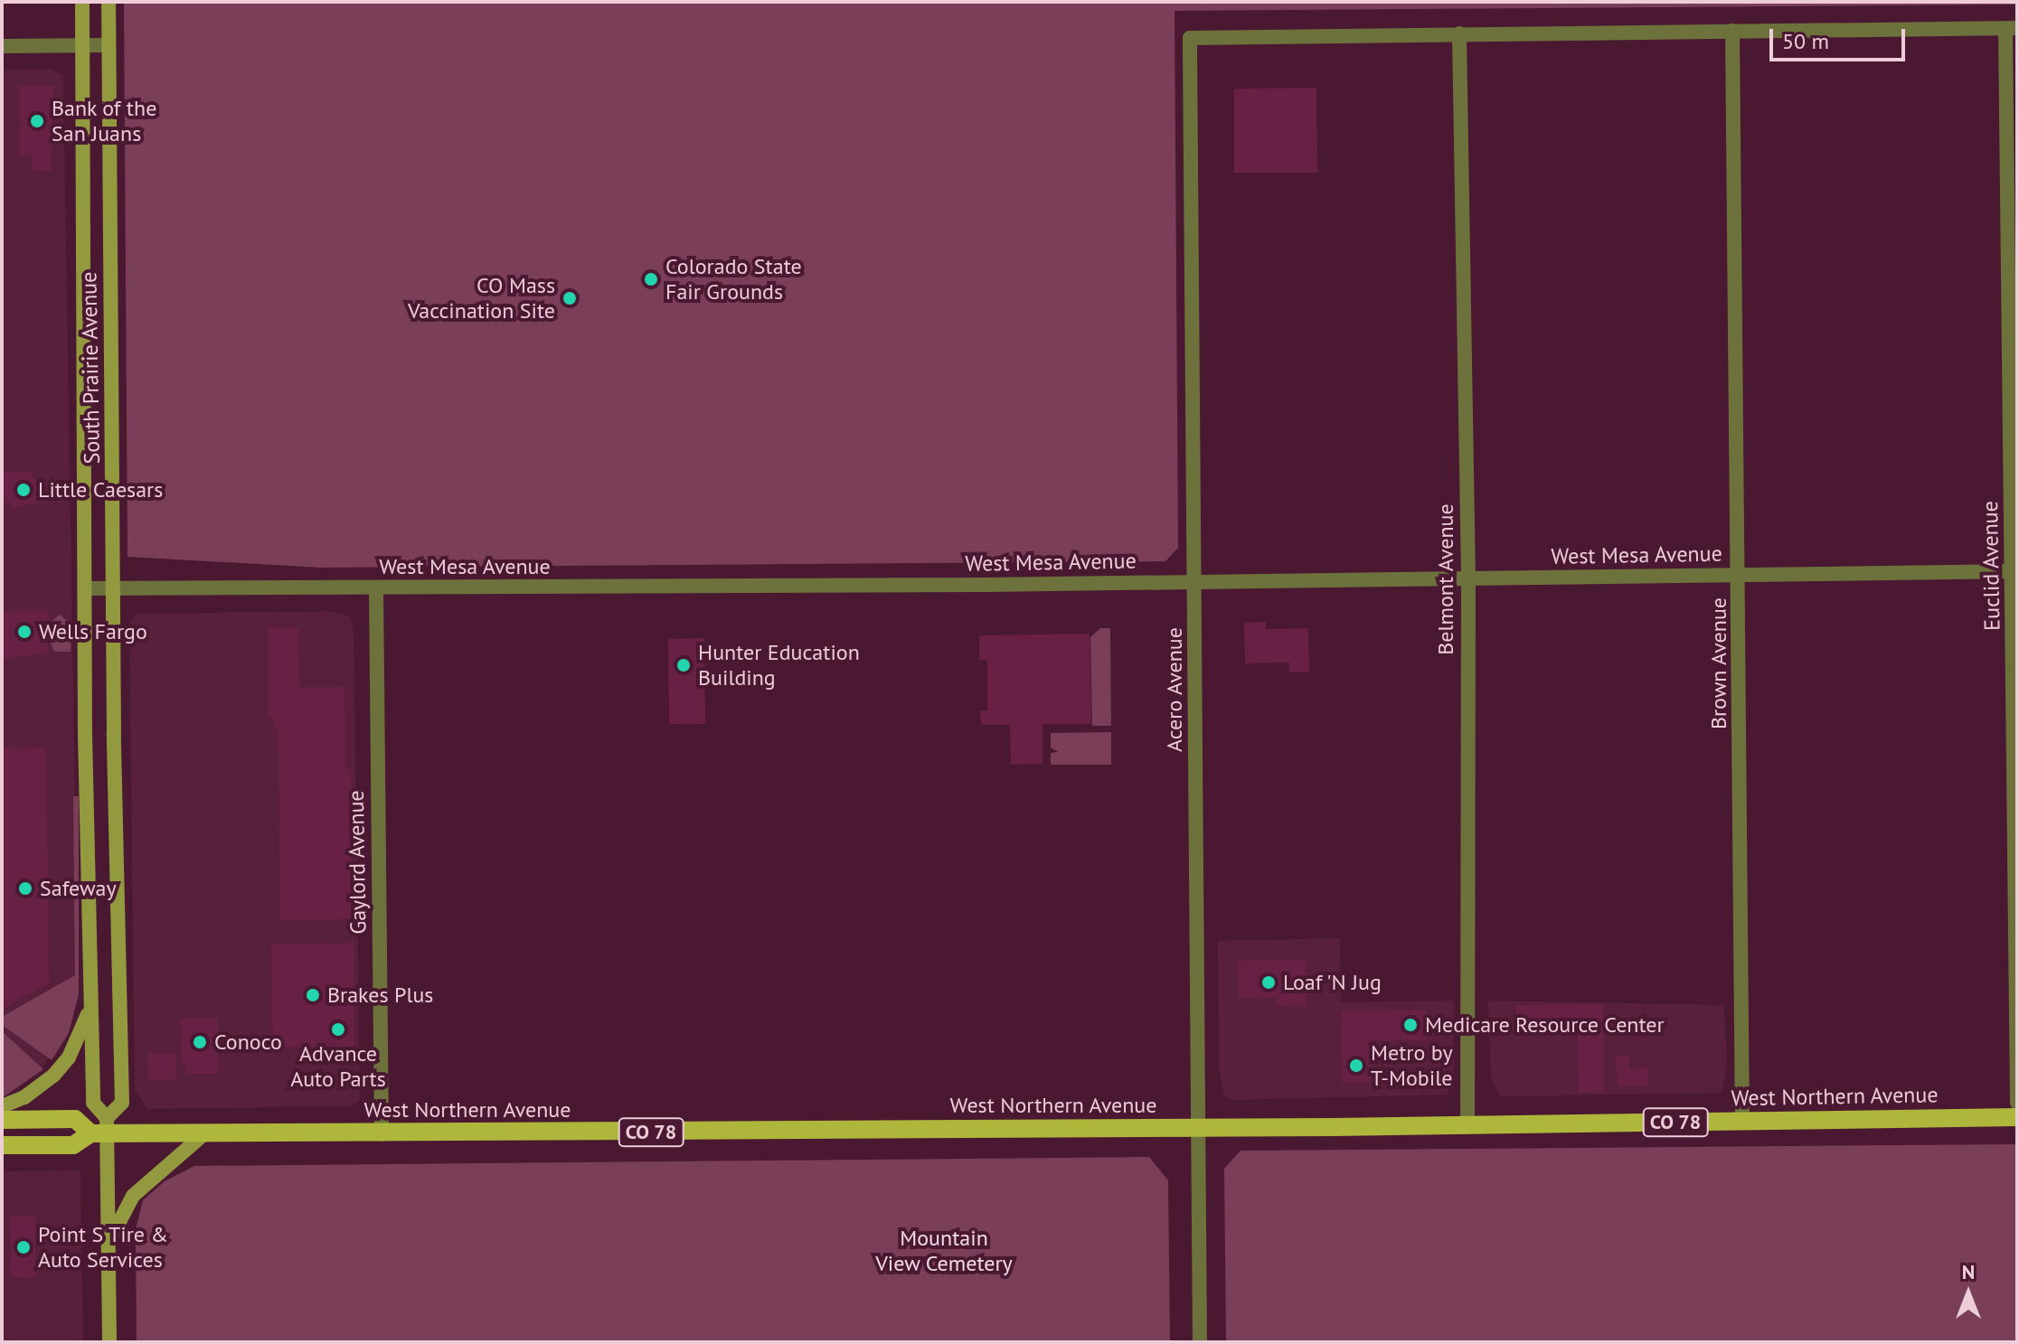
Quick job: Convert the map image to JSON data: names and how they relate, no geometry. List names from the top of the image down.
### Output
{
  "streets": {
    "main road": ["South Prairie Avenue", "West Northern Avenue", "CO 78"],
    "street": [
      "West Mesa Avenue",
      "Euclid Avenue",
      "Belmont Avenue",
      "Brown Avenue",
      "Acero Avenue",
      "Gaylord Avenue"
    ]
  },
  "crossings": [
    ["South Prairie Avenue", "West Mesa Avenue"],
    ["South Prairie Avenue", "West Northern Avenue"],
    ["West Mesa Avenue", "Euclid Avenue"],
    ["West Mesa Avenue", "Belmont Avenue"],
    ["West Mesa Avenue", "Brown Avenue"],
    ["West Mesa Avenue", "Acero Avenue"],
    ["West Mesa Avenue", "Gaylord Avenue"],
    ["Belmont Avenue", "Acero Avenue"],
    ["Belmont Avenue", "West Northern Avenue"],
    ["Brown Avenue", "West Northern Avenue"],
    ["Acero Avenue", "West Northern Avenue"],
    ["Gaylord Avenue", "West Northern Avenue"]
  ],
  "parks": ["Mountain View Cemetery"],
  "places": [
    "Bank of the San Juans",
    "Colorado State Fair Grounds",
    "CO Mass Vaccination Site",
    "Little Caesars",
    "Wells Fargo",
    "Hunter Education Building",
    "Safeway",
    "Loaf 'N Jug",
    "Brakes Plus",
    "Medicare Resource Center",
    "Advance Auto Parts",
    "Conoco",
    "Metro by T-Mobile",
    "Point S Tire & Auto Services"
  ],
  "scale_bar": "50 m",
  "north": "top"
}
